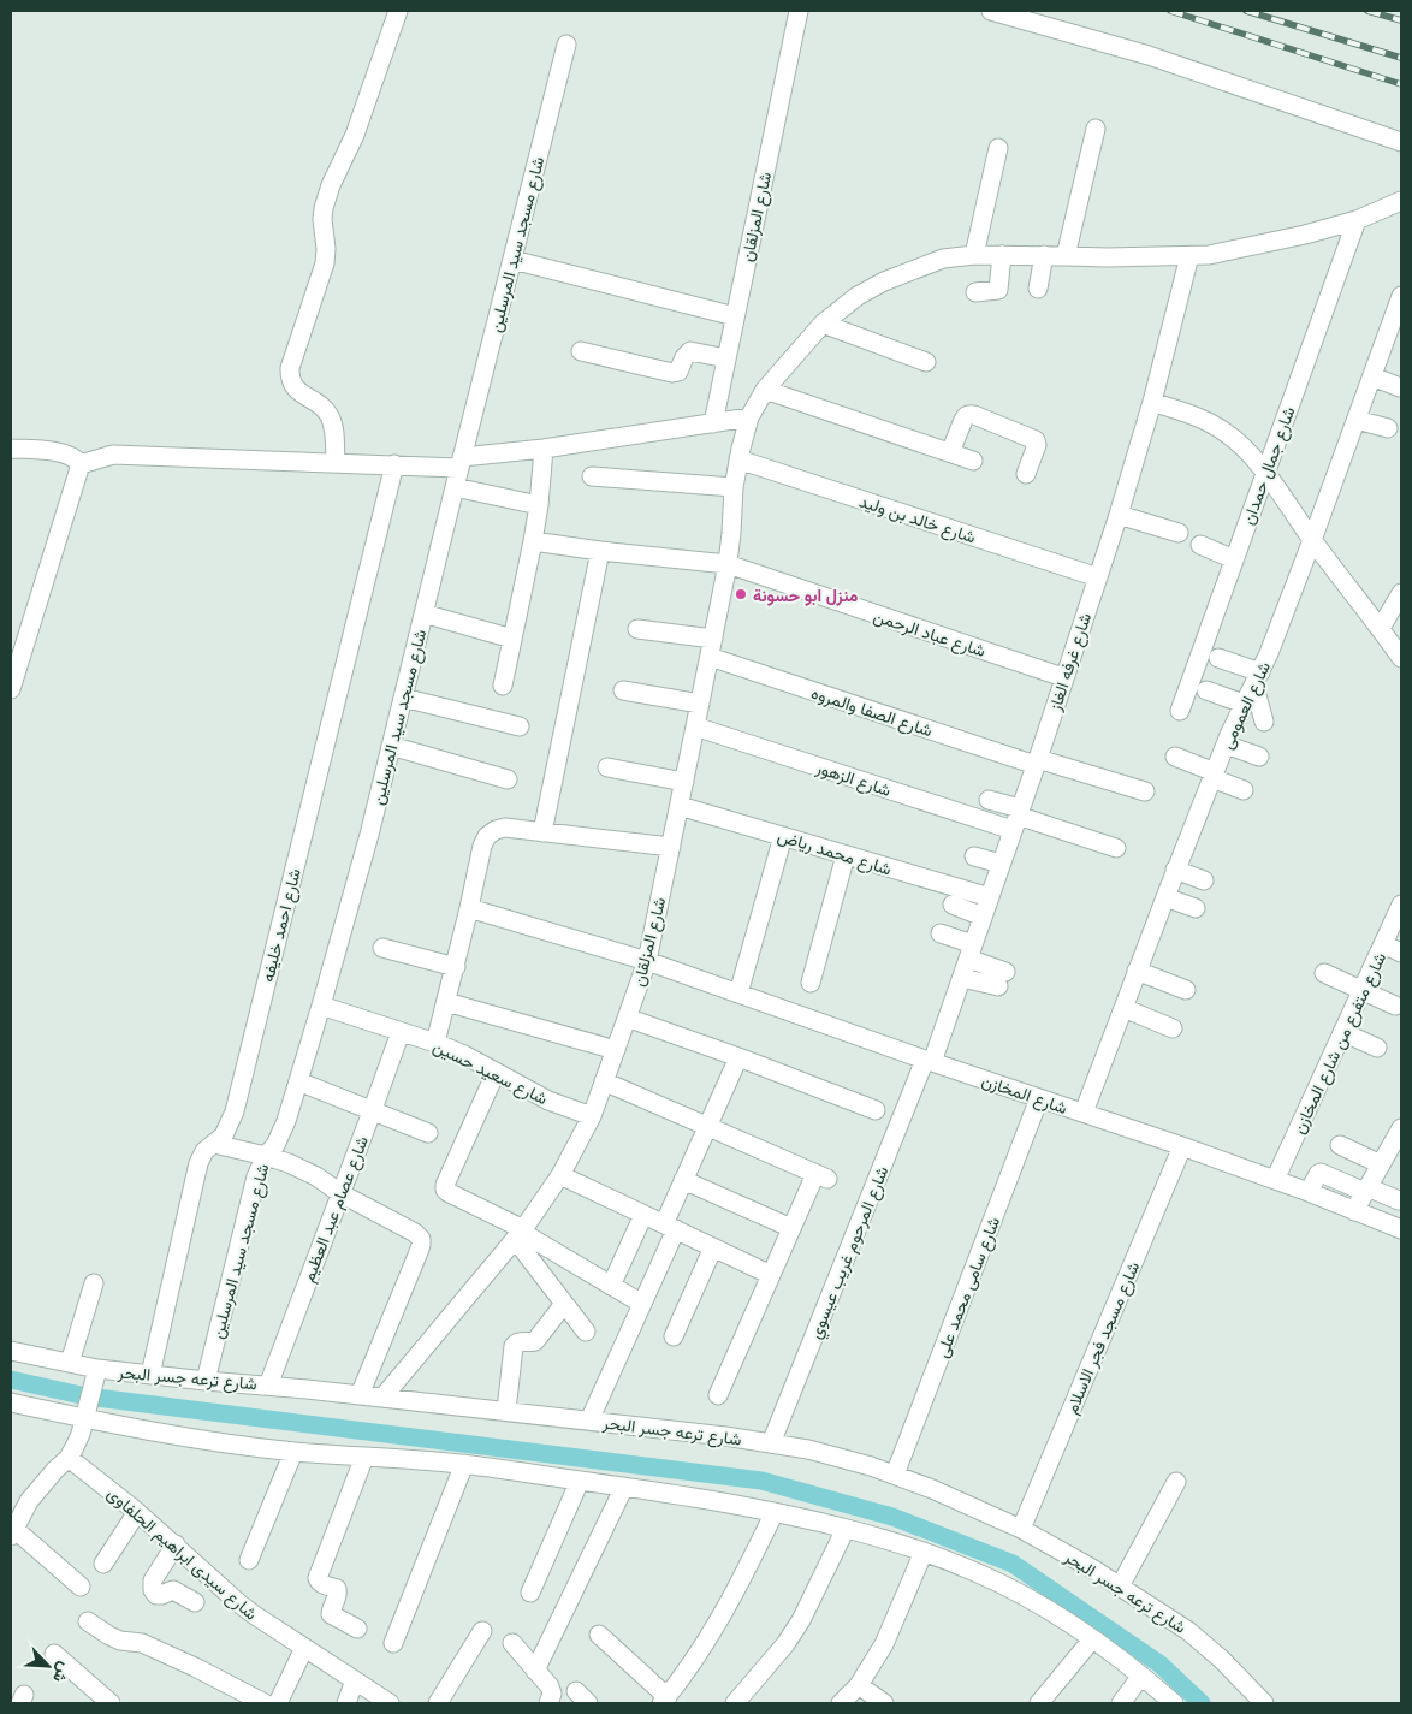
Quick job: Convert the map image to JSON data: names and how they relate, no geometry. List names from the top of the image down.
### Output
{
  "streets": {
    "street": [
      "شارع المزلقان",
      "شارع مسجد سيد المرسلين",
      "شارع جمال حمدان",
      "شارع خالد بن وليد",
      "شارع عباد الرحمن",
      "شارع غرفه الغاز",
      "شارع العمومى",
      "شارع الصفا والمروه",
      "شارع الزهور",
      "شارع محمد رياض",
      "شارع احمد خليفه",
      "شارع متفرع من شارع المخازن",
      "شارع سعيد حسين",
      "شارع المخازن",
      "شارع عصام عبد العظيم",
      "شارع المرحوم غريب عيسوي",
      "شارع سامى محمد على",
      "شارع مسجد فجر الاسلام",
      "شارع ترعه جسر البحر",
      "شارع سيدى ابراهيم الحلفاوى"
    ]
  },
  "crossings": [
    ["شارع المزلقان", "شارع جمال حمدان"],
    ["شارع المزلقان", "شارع خالد بن وليد"],
    ["شارع المزلقان", "شارع عباد الرحمن"],
    ["شارع المزلقان", "شارع غرفه الغاز"],
    ["شارع المزلقان", "شارع الصفا والمروه"],
    ["شارع المزلقان", "شارع الزهور"],
    ["شارع المزلقان", "شارع محمد رياض"],
    ["شارع المزلقان", "شارع سعيد حسين"],
    ["شارع المزلقان", "شارع المخازن"],
    ["شارع المزلقان", "شارع ترعه جسر البحر"],
    ["شارع مسجد سيد المرسلين", "شارع سعيد حسين"],
    ["شارع مسجد سيد المرسلين", "شارع ترعه جسر البحر"],
    ["شارع خالد بن وليد", "شارع غرفه الغاز"],
    ["شارع عباد الرحمن", "شارع غرفه الغاز"],
    ["شارع غرفه الغاز", "شارع الصفا والمروه"],
    ["شارع غرفه الغاز", "شارع الزهور"],
    ["شارع غرفه الغاز", "شارع محمد رياض"],
    ["شارع غرفه الغاز", "شارع المخازن"],
    ["شارع غرفه الغاز", "شارع المرحوم غريب عيسوي"],
    ["شارع العمومى", "شارع المخازن"],
    ["شارع احمد خليفه", "شارع ترعه جسر البحر"],
    ["شارع متفرع من شارع المخازن", "شارع المخازن"],
    ["شارع سعيد حسين", "شارع عصام عبد العظيم"],
    ["شارع المخازن", "شارع المرحوم غريب عيسوي"],
    ["شارع المخازن", "شارع سامى محمد على"],
    ["شارع المخازن", "شارع مسجد فجر الاسلام"],
    ["شارع عصام عبد العظيم", "شارع ترعه جسر البحر"],
    ["شارع المرحوم غريب عيسوي", "شارع ترعه جسر البحر"],
    ["شارع سامى محمد على", "شارع ترعه جسر البحر"],
    ["شارع مسجد فجر الاسلام", "شارع ترعه جسر البحر"]
  ],
  "places": ["منزل ابو حسونة"],
  "north": "bottom right"
}
